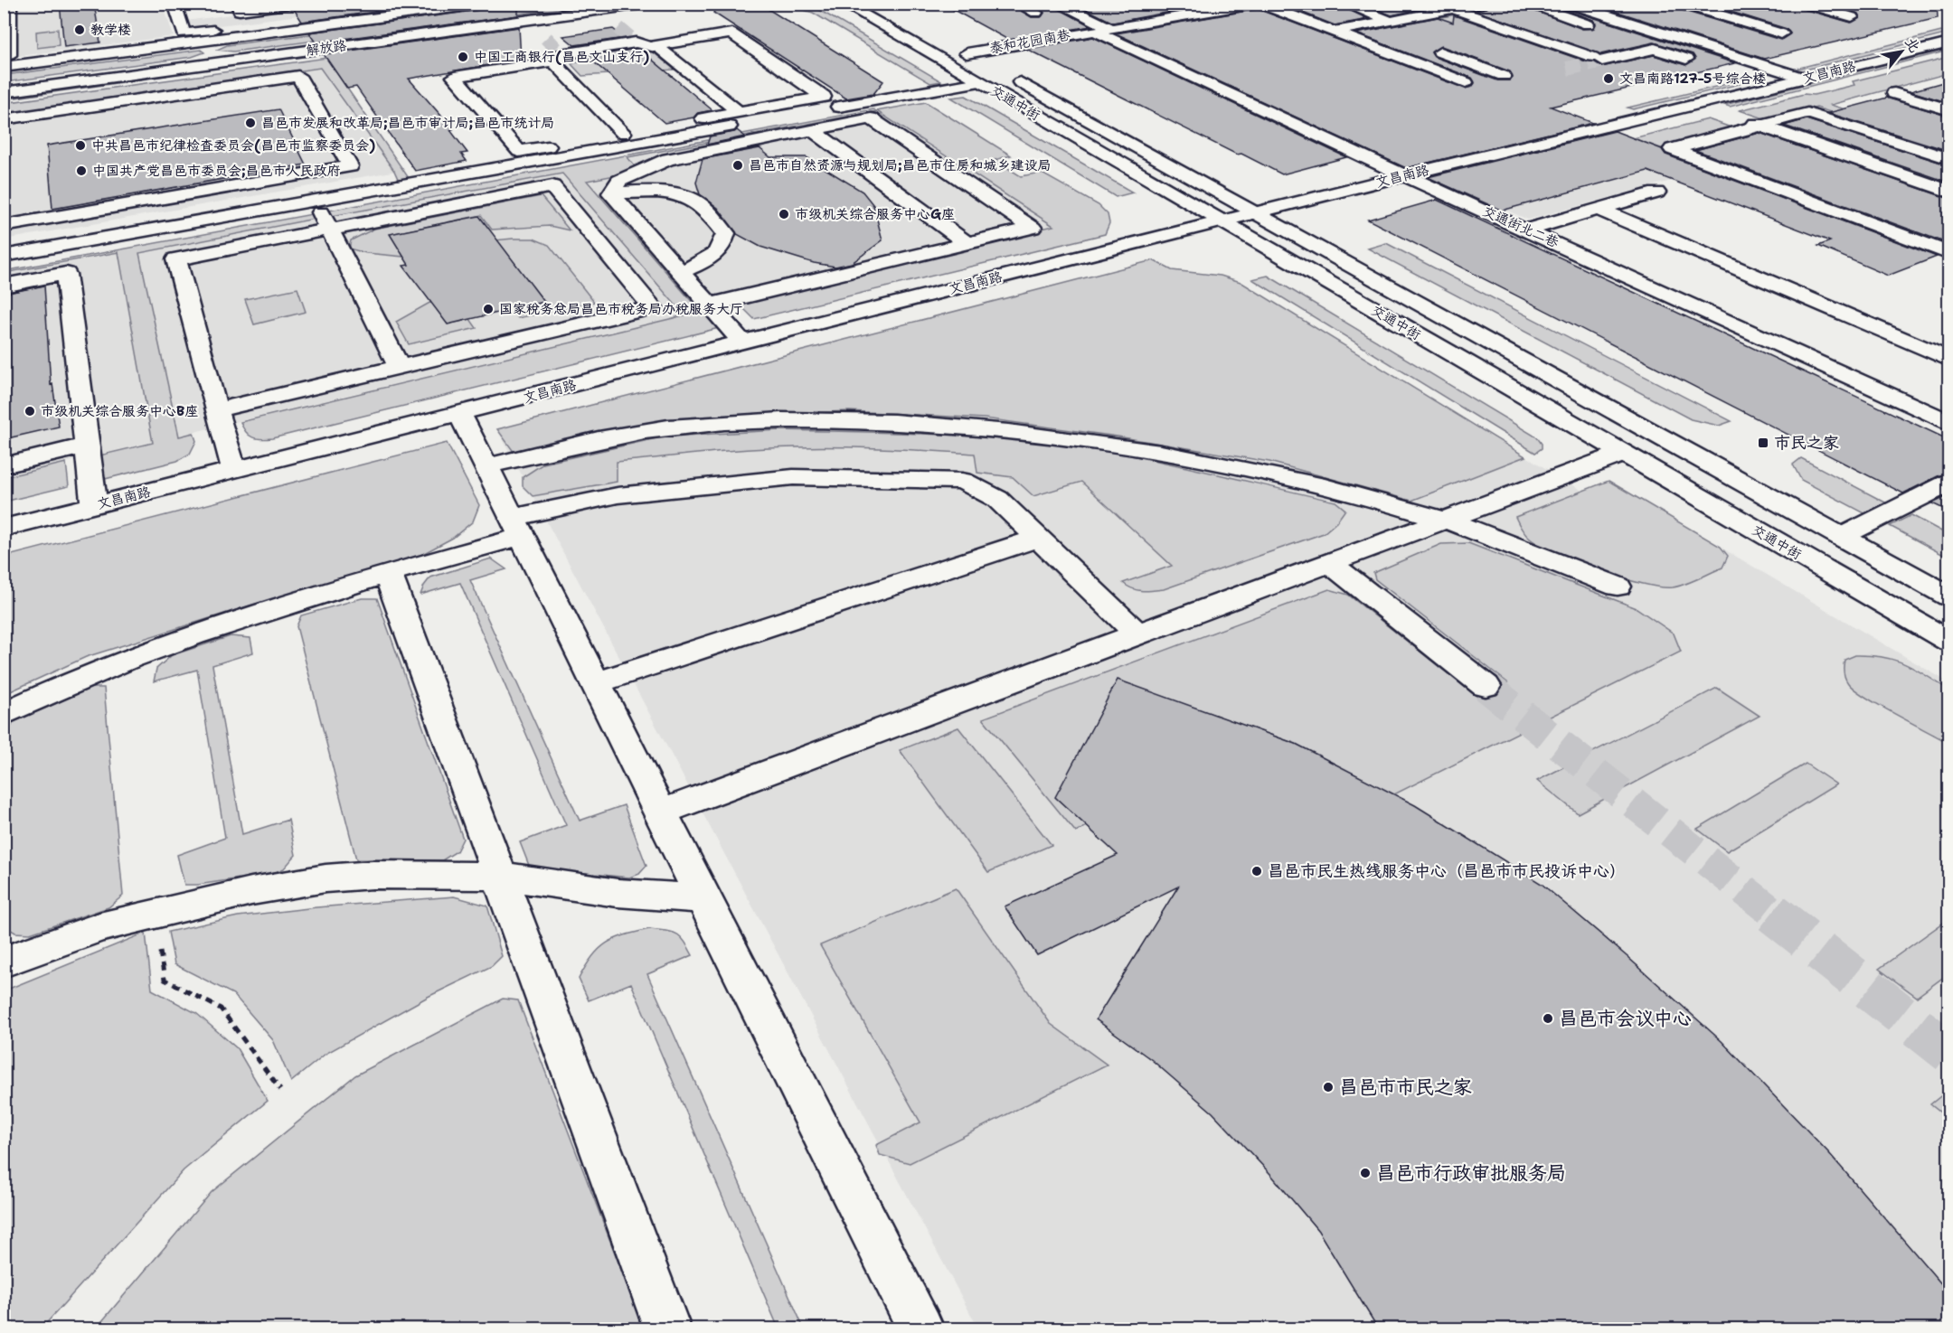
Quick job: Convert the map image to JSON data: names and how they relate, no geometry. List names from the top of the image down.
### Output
{
  "streets": {
    "street": [
      "泰和花园南巷",
      "解放路",
      "文昌南路",
      "交通中街",
      "交通街北二巷"
    ]
  },
  "crossings": [
    ["泰和花园南巷", "交通中街"],
    ["泰和花园南巷", "交通街北二巷"],
    ["文昌南路", "交通中街"],
    ["文昌南路", "交通街北二巷"]
  ],
  "places": {
    "other": [
      "教学楼",
      "中国工商银行(昌邑文山支行)",
      "文昌南路127-5号综合楼",
      "昌邑市发展和改革局;昌邑市审计局;昌邑市统计局",
      "中共昌邑市纪律检查委员会(昌邑市监察委员会)",
      "昌邑市自然资源与规划局;昌邑市住房和城乡建设局",
      "中国共产党昌邑市委员会;昌邑市人民政府",
      "市级机关综合服务中心G座",
      "国家税务总局昌邑市税务局办税服务大厅",
      "市级机关综合服务中心B座",
      "昌邑市民生热线服务中心（昌邑市市民投诉中心）",
      "昌邑市会议中心",
      "昌邑市市民之家",
      "昌邑市行政审批服务局"
    ],
    "transit": ["市民之家"]
  },
  "north": "top right"
}
